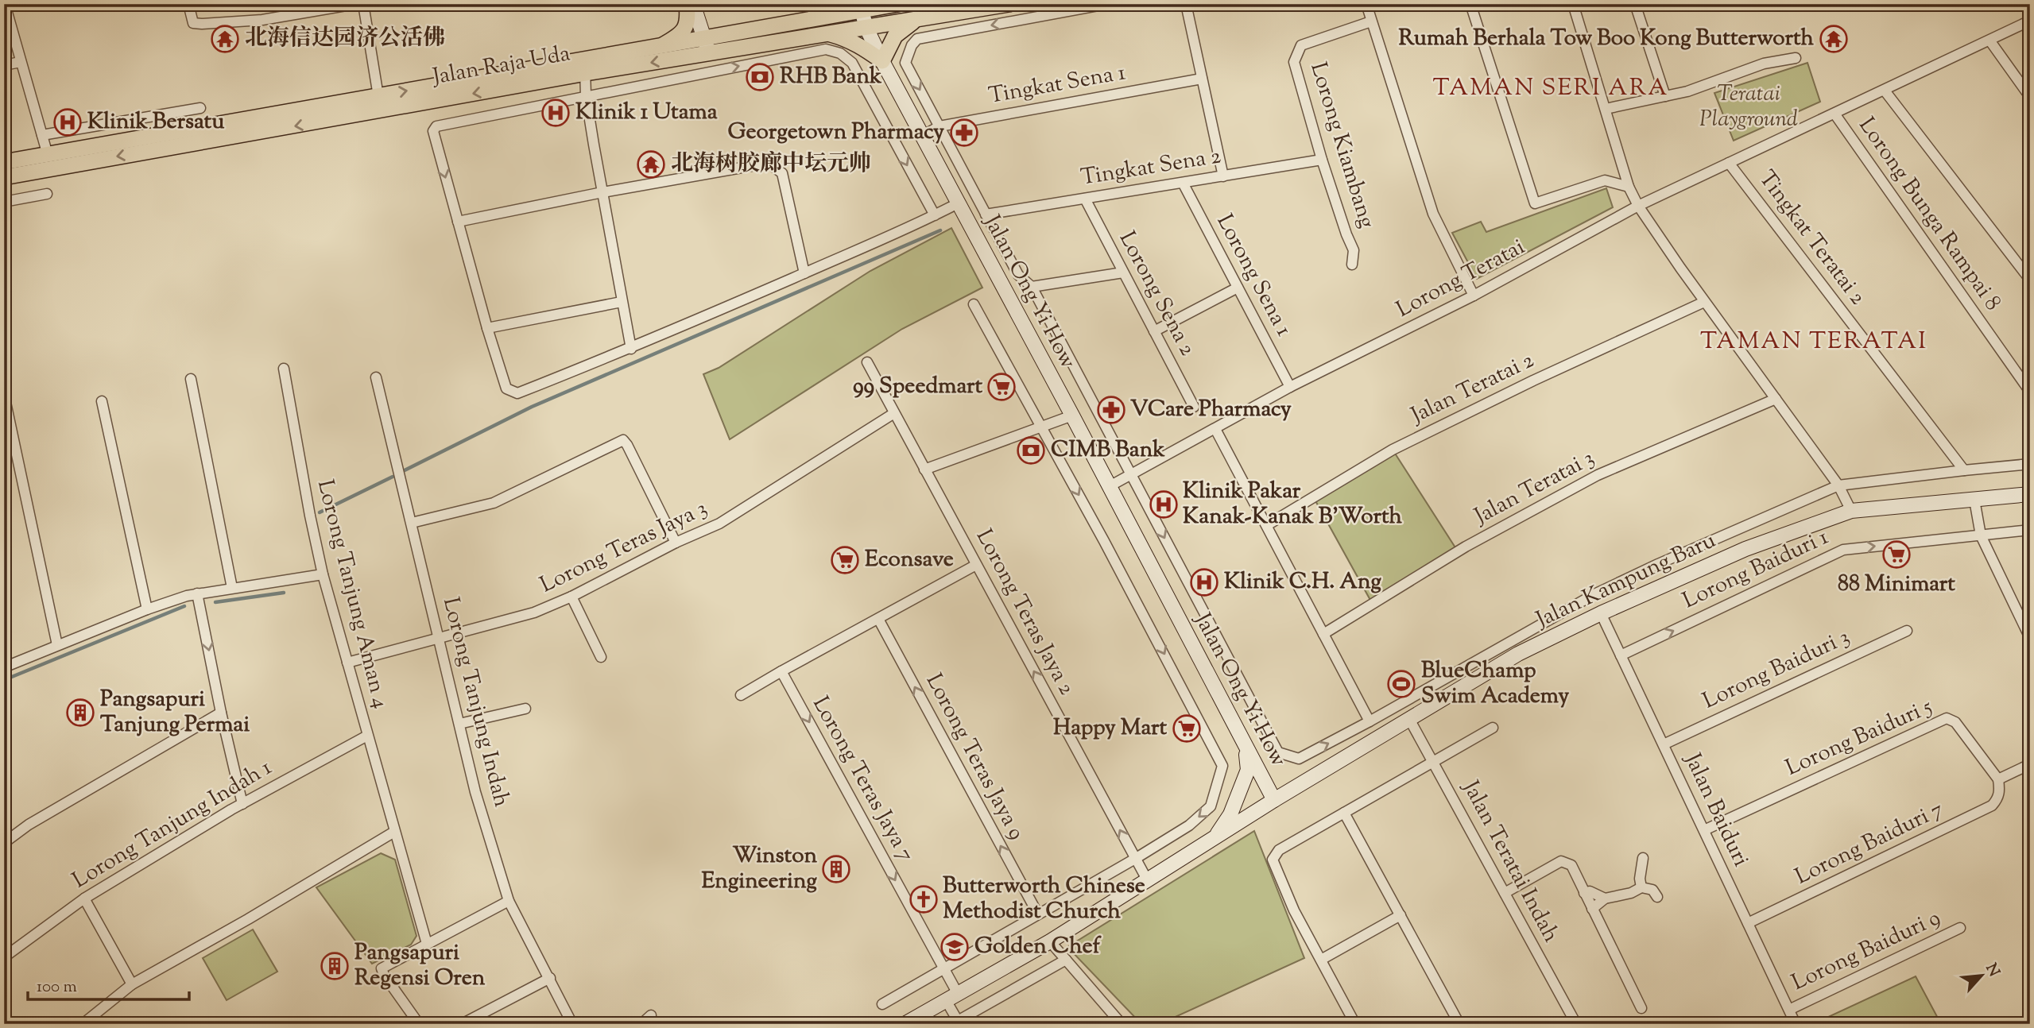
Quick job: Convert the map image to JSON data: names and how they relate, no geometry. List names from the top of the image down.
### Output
{
  "streets": {
    "main road": ["Jalan Raja Uda", "Jalan Ong Yi How", "Jalan Kampung Baru"],
    "street": [
      "Tingkat Sena 1",
      "Lorong Kiambang",
      "Tingkat Sena 2",
      "Lorong Bunga Rampai 8",
      "Tingkat Teratai 2",
      "Lorong Sena 1",
      "Lorong Teratai",
      "Lorong Sena 2",
      "Jalan Teratai 2",
      "Jalan Teratai 3",
      "Lorong Teras Jaya 3",
      "Lorong Baiduri 1",
      "Lorong Tanjung Aman 4",
      "Lorong Teras Jaya 2",
      "Lorong Baiduri 3",
      "Lorong Tanjung Indah",
      "Lorong Baiduri 5",
      "Lorong Teras Jaya 9",
      "Lorong Teras Jaya 7",
      "Jalan Baiduri",
      "Lorong Tanjung Indah 1",
      "Lorong Baiduri 7",
      "Jalan Teratai Indah",
      "Lorong Baiduri 9"
    ]
  },
  "crossings": [
    ["Jalan Raja Uda", "Jalan Ong Yi How"],
    ["Tingkat Sena 1", "Jalan Ong Yi How"],
    ["Lorong Kiambang", "Tingkat Sena 2"],
    ["Tingkat Sena 2", "Lorong Sena 1"],
    ["Tingkat Sena 2", "Jalan Ong Yi How"],
    ["Tingkat Sena 2", "Lorong Sena 2"],
    ["Lorong Bunga Rampai 8", "Lorong Teratai"],
    ["Tingkat Teratai 2", "Lorong Teratai"],
    ["Tingkat Teratai 2", "Jalan Ong Yi How"],
    ["Lorong Sena 1", "Lorong Teratai"],
    ["Lorong Teratai", "Jalan Ong Yi How"],
    ["Jalan Ong Yi How", "Jalan Kampung Baru"],
    ["Jalan Ong Yi How", "Lorong Teras Jaya 2"],
    ["Jalan Ong Yi How", "Lorong Teras Jaya 7"],
    ["Lorong Teras Jaya 3", "Lorong Tanjung Aman 4"],
    ["Lorong Teras Jaya 3", "Lorong Teras Jaya 2"],
    ["Lorong Teras Jaya 3", "Lorong Tanjung Indah"],
    ["Lorong Baiduri 1", "Jalan Baiduri"],
    ["Jalan Kampung Baru", "Jalan Baiduri"],
    ["Jalan Kampung Baru", "Jalan Teratai Indah"],
    ["Lorong Tanjung Aman 4", "Lorong Tanjung Indah 1"],
    ["Lorong Baiduri 3", "Jalan Baiduri"],
    ["Lorong Baiduri 5", "Jalan Baiduri"],
    ["Lorong Baiduri 5", "Lorong Baiduri 7"],
    ["Jalan Baiduri", "Lorong Baiduri 7"],
    ["Jalan Baiduri", "Lorong Baiduri 9"]
  ],
  "one_way": [
    "Lorong Baiduri 1",
    "Lorong Teras Jaya 2",
    "Lorong Teras Jaya 9",
    "Lorong Teras Jaya 7"
  ],
  "districts": ["TAMAN SERI ARA", "TAMAN TERATAI"],
  "parks": ["Teratai Playground"],
  "places": {
    "temple": ["北海信达园济公活佛", "Rumah Berhala Tow Boo Kong Butterworth", "北海树胶廊中坛元帅"],
    "bank": ["RHB Bank", "CIMB Bank"],
    "hospital": [
      "Klinik 1 Utama",
      "Klinik Bersatu",
      "Klinik Pakar Kanak-Kanak B'Worth",
      "Klinik C.H. Ang"
    ],
    "pharmacy": ["Georgetown Pharmacy", "VCare Pharmacy"],
    "supermarket": [
      "99 Speedmart",
      "88 Minimart",
      "Econsave",
      "Happy Mart"
    ],
    "sports": ["BlueChamp Swim Academy"],
    "building": ["Pangsapuri Tanjung Permai", "Winston Engineering", "Pangsapuri Regensi Oren"],
    "church": ["Butterworth Chinese Methodist Church"],
    "school or university": ["Golden Chef"]
  },
  "scale_bar": "100 m",
  "north": "top right"
}
